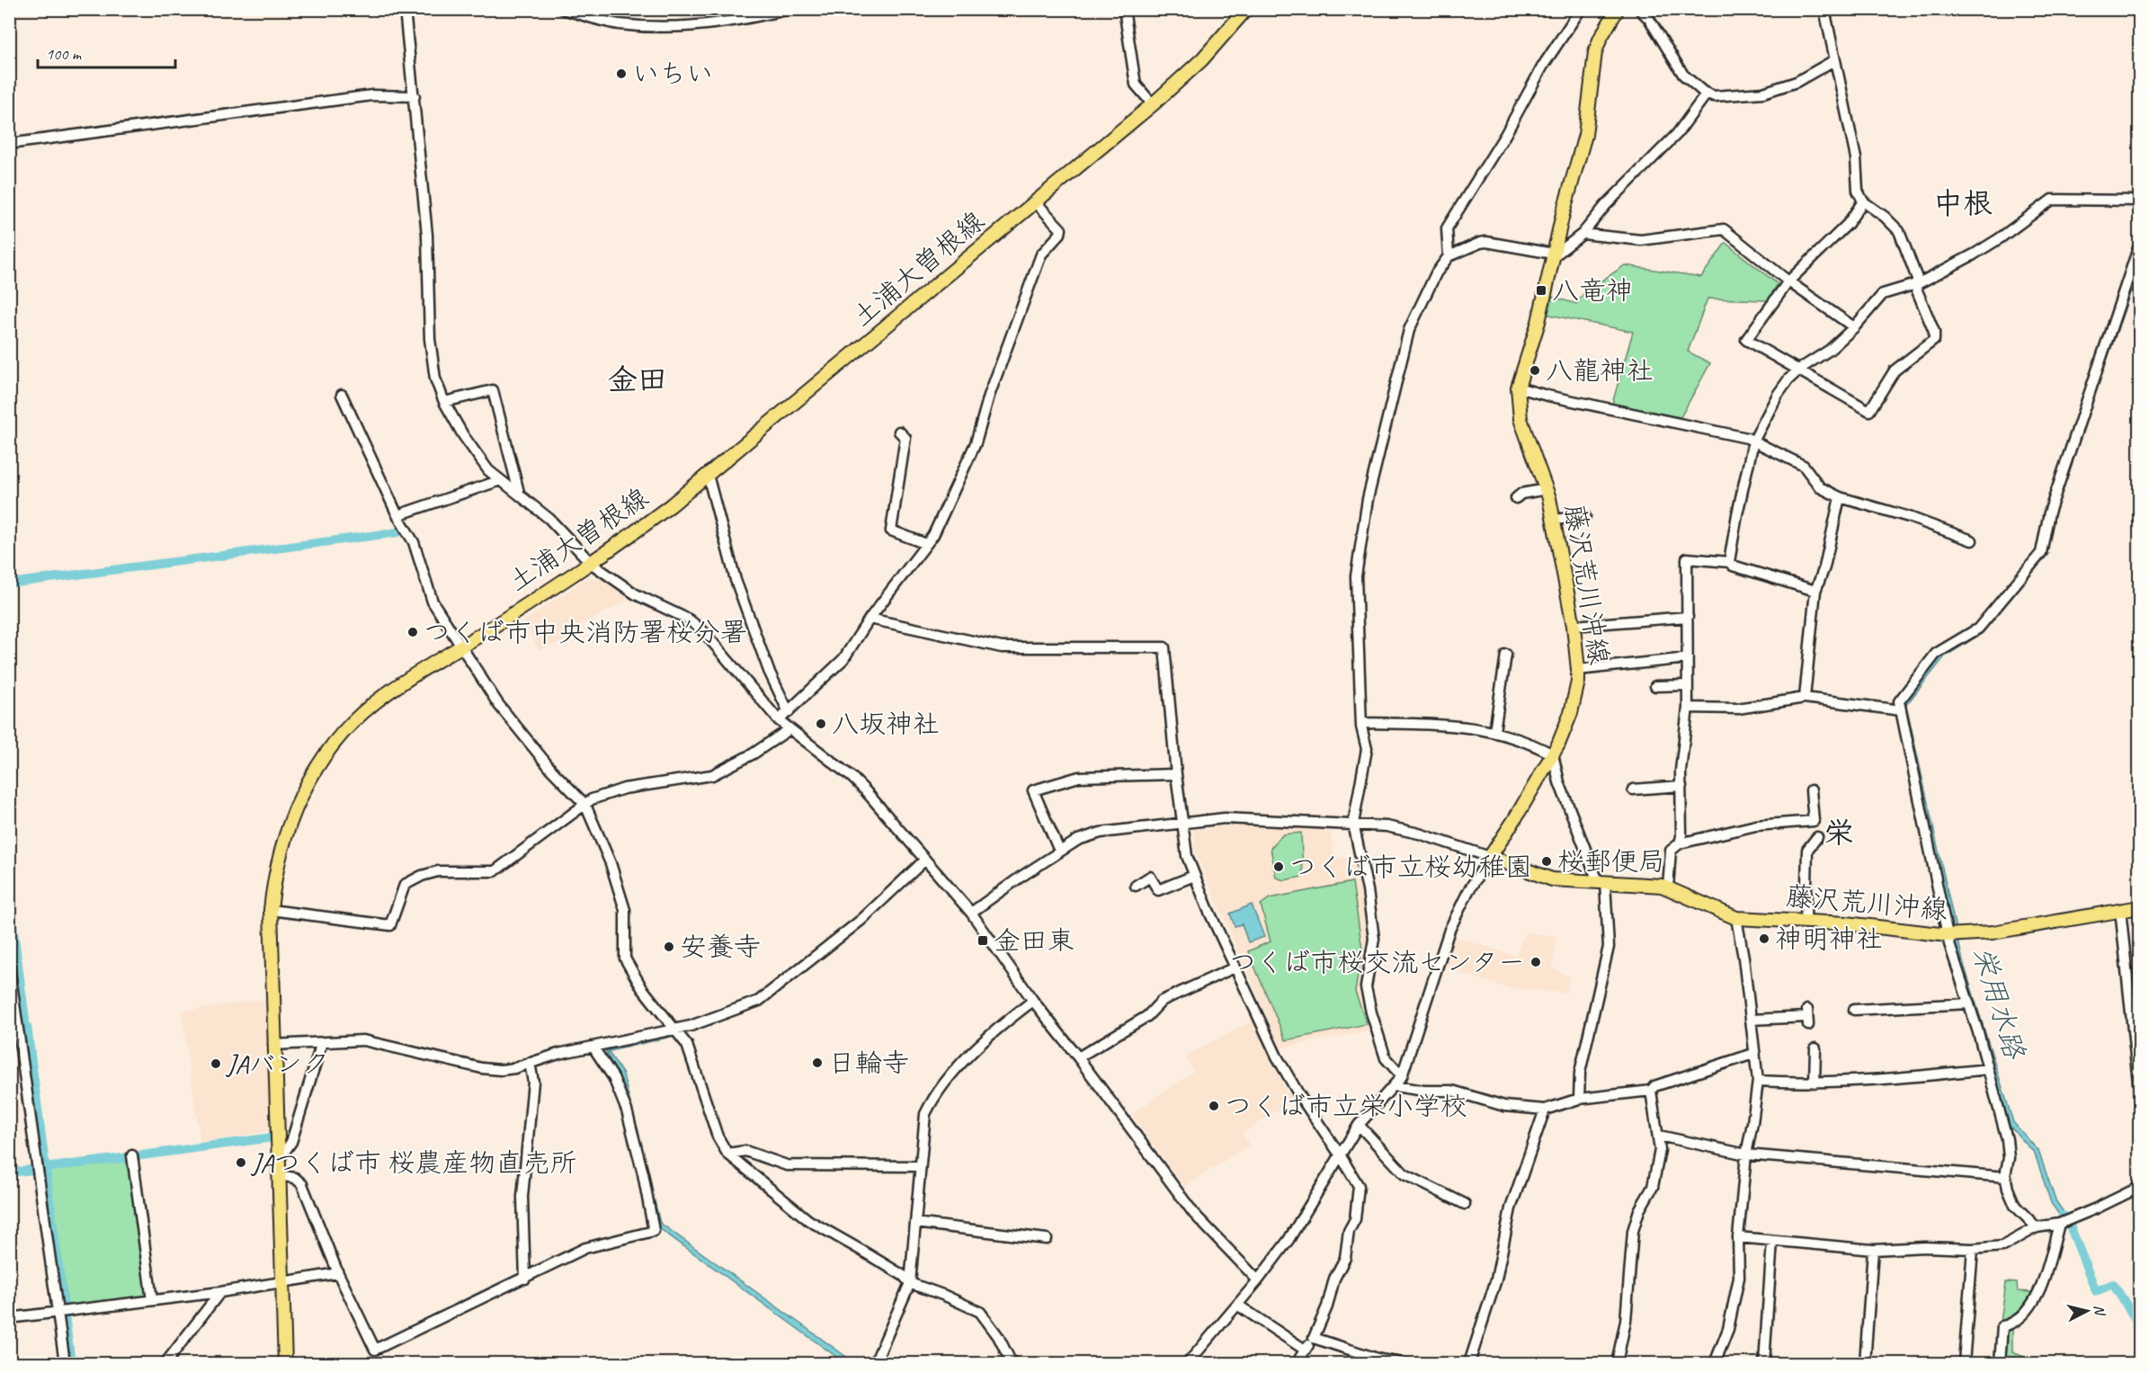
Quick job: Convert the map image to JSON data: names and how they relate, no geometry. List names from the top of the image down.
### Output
{
  "streets": {
    "main road": ["土浦大曽根線", "藤沢荒川沖線"]
  },
  "districts": ["中根", "金田", "栄"],
  "water": ["栄用水路"],
  "places": {
    "other": [
      "いちい",
      "八龍神社",
      "つくば市中央消防署桜分署",
      "八坂神社",
      "桜郵便局",
      "つくば市立桜幼稚園",
      "神明神社",
      "安養寺",
      "つくば市桜交流センター",
      "日輪寺",
      "JAバンク",
      "つくば市立栄小学校",
      "JAつくば市 桜農産物直売所"
    ],
    "transit": ["八竜神", "金田東"]
  },
  "scale_bar": "100 m",
  "north": "right"
}
